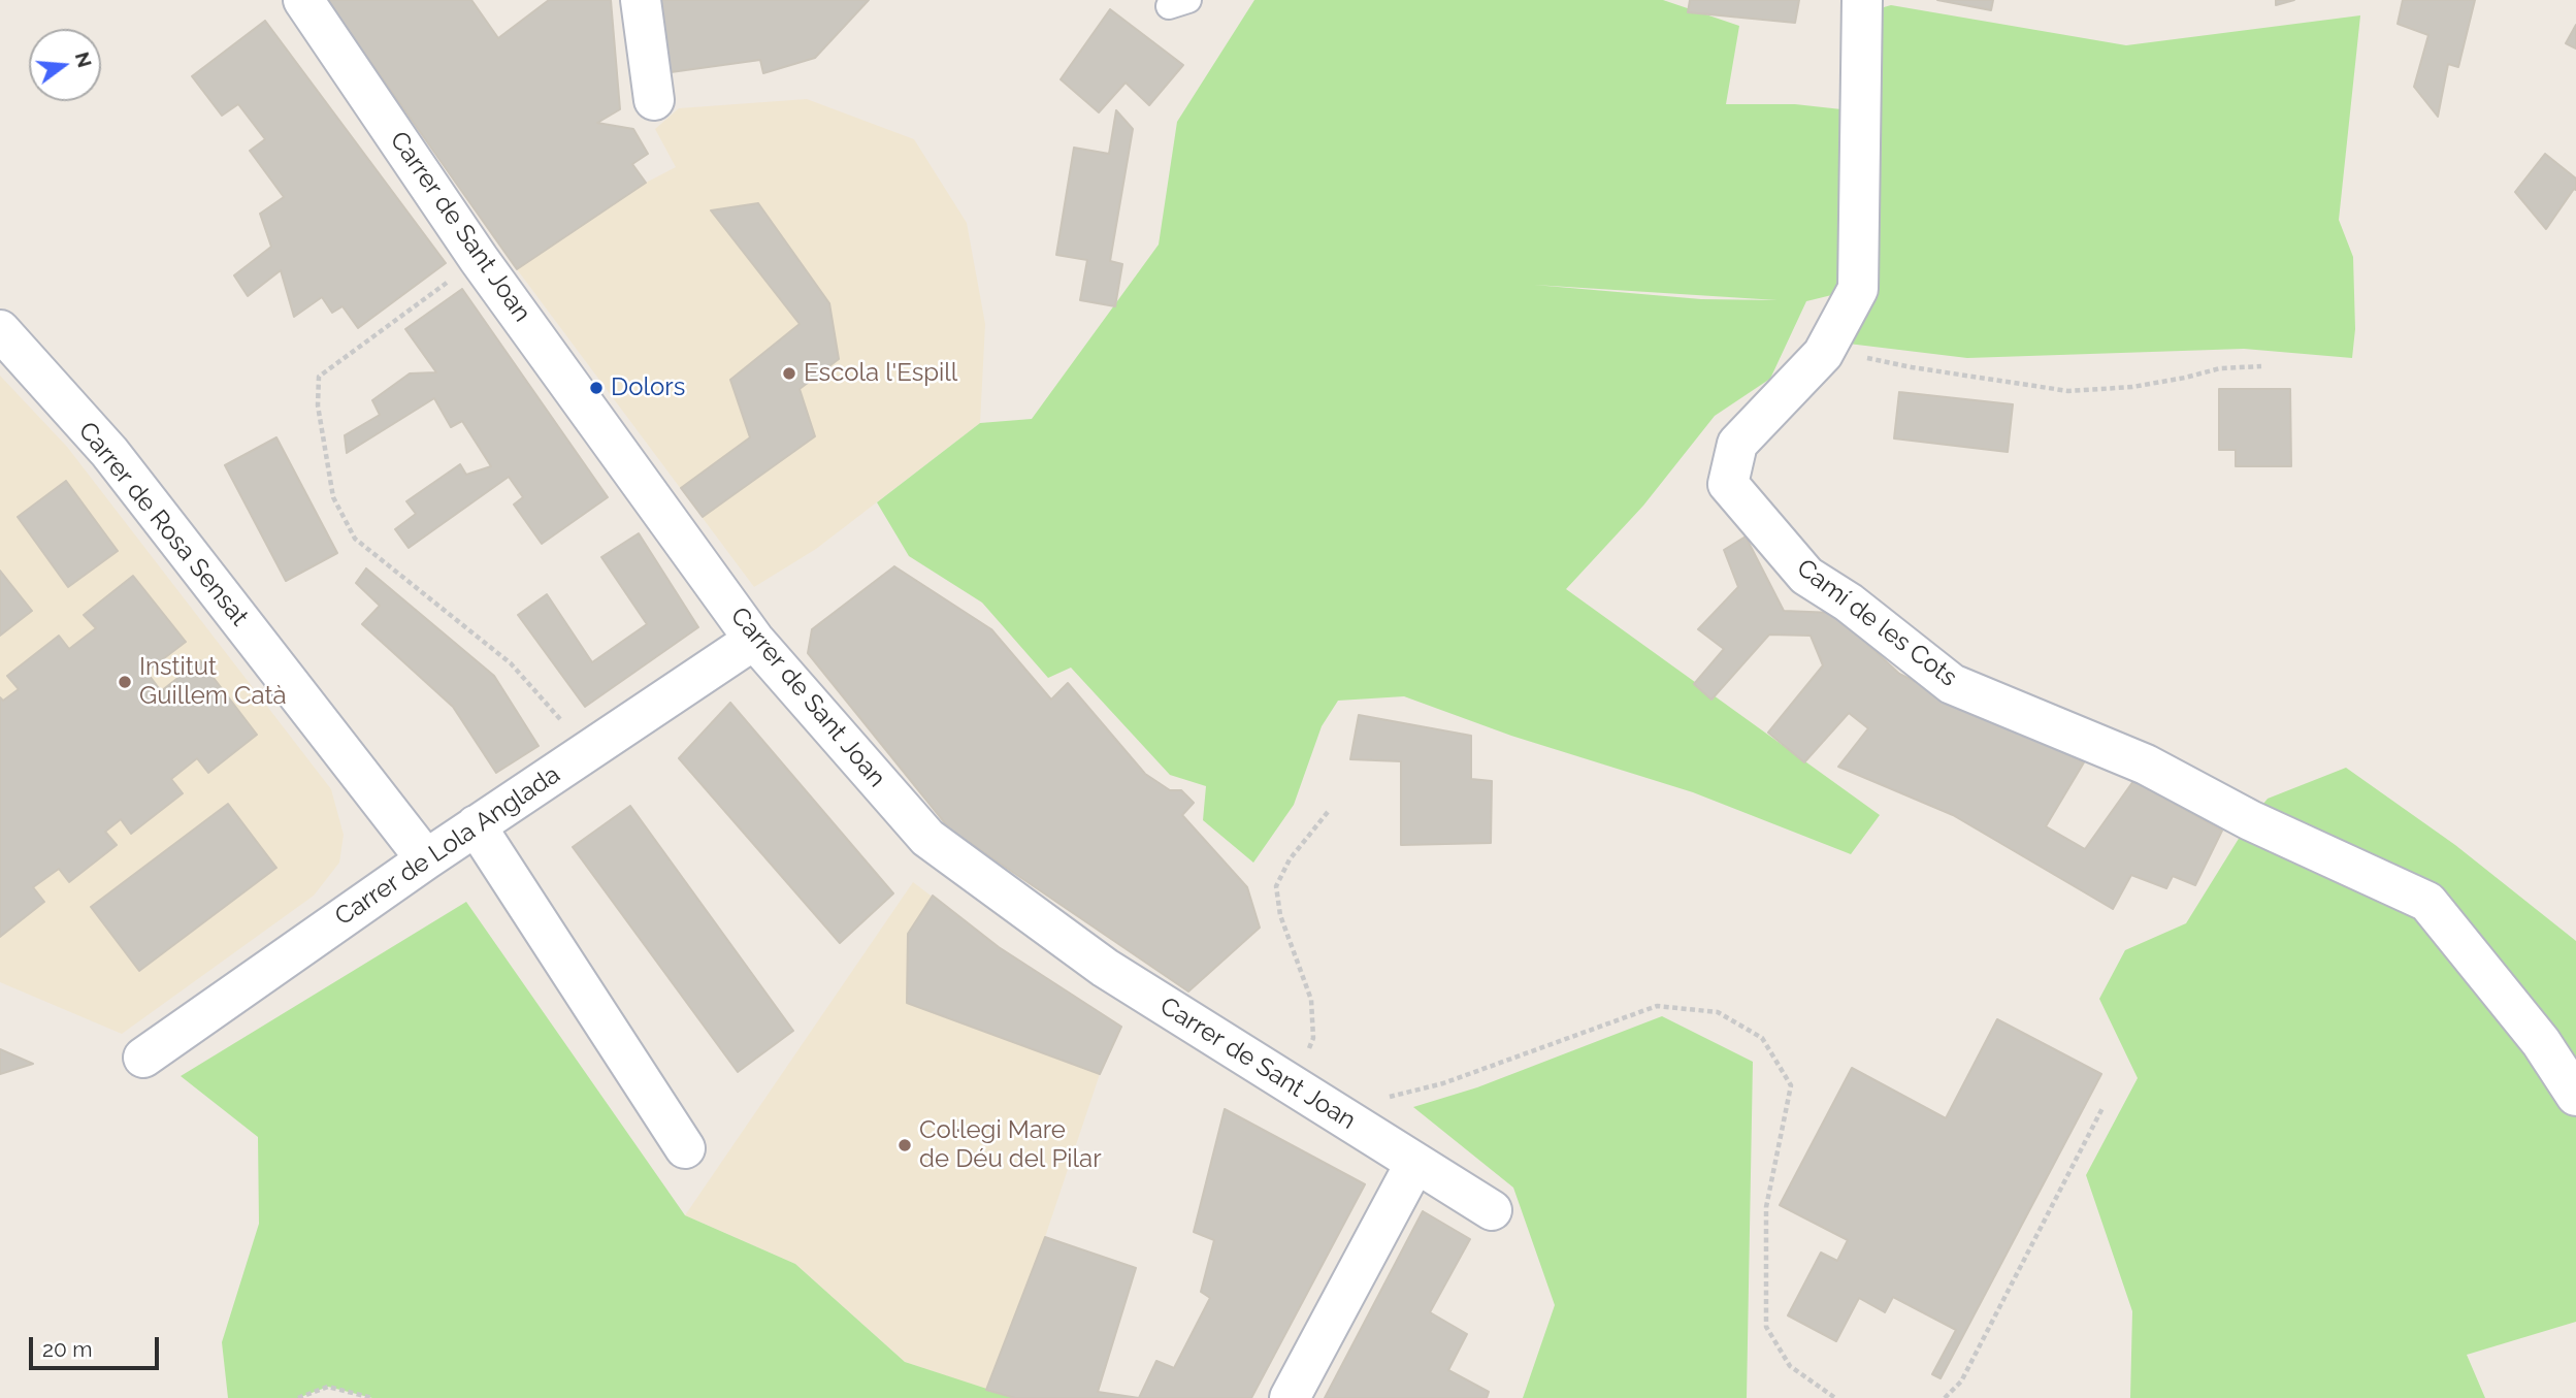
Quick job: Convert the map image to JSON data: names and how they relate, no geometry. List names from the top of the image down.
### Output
{
  "streets": {
    "street": [
      "Carrer de Sant Joan",
      "Carrer de Rosa Sensat",
      "Camí de les Cots",
      "Carrer de Lola Anglada"
    ]
  },
  "crossings": [
    ["Carrer de Sant Joan", "Carrer de Lola Anglada"],
    ["Carrer de Rosa Sensat", "Carrer de Lola Anglada"]
  ],
  "places": [
    "Escola l'Espill",
    "Dolors",
    "Institut Guillem Catà",
    "Col·legi Mare de Déu del Pilar"
  ],
  "scale_bar": "20 m",
  "north": "right"
}
